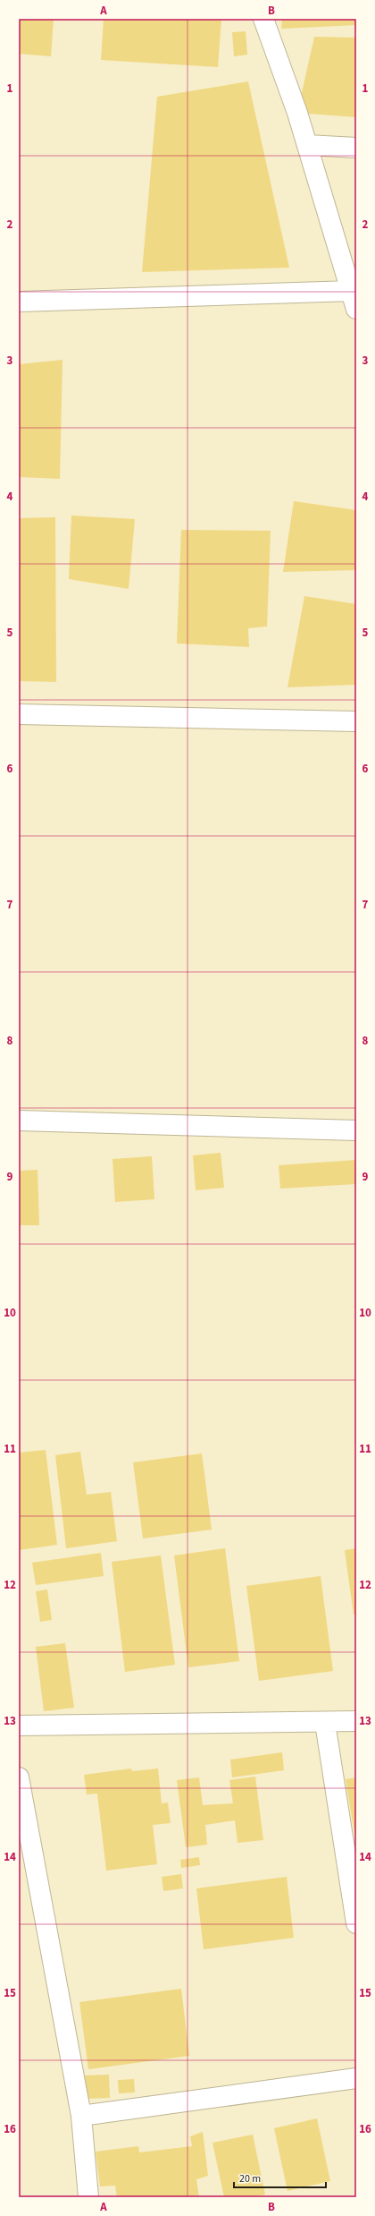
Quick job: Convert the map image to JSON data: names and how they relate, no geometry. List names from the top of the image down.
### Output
{
  "scale_bar": "20 m",
  "grid": {
    "columns": ["A", "B"],
    "rows": [
      "1",
      "2",
      "3",
      "4",
      "5",
      "6",
      "7",
      "8",
      "9",
      "10",
      "11",
      "12",
      "13",
      "14",
      "15",
      "16"
    ]
  }
}
